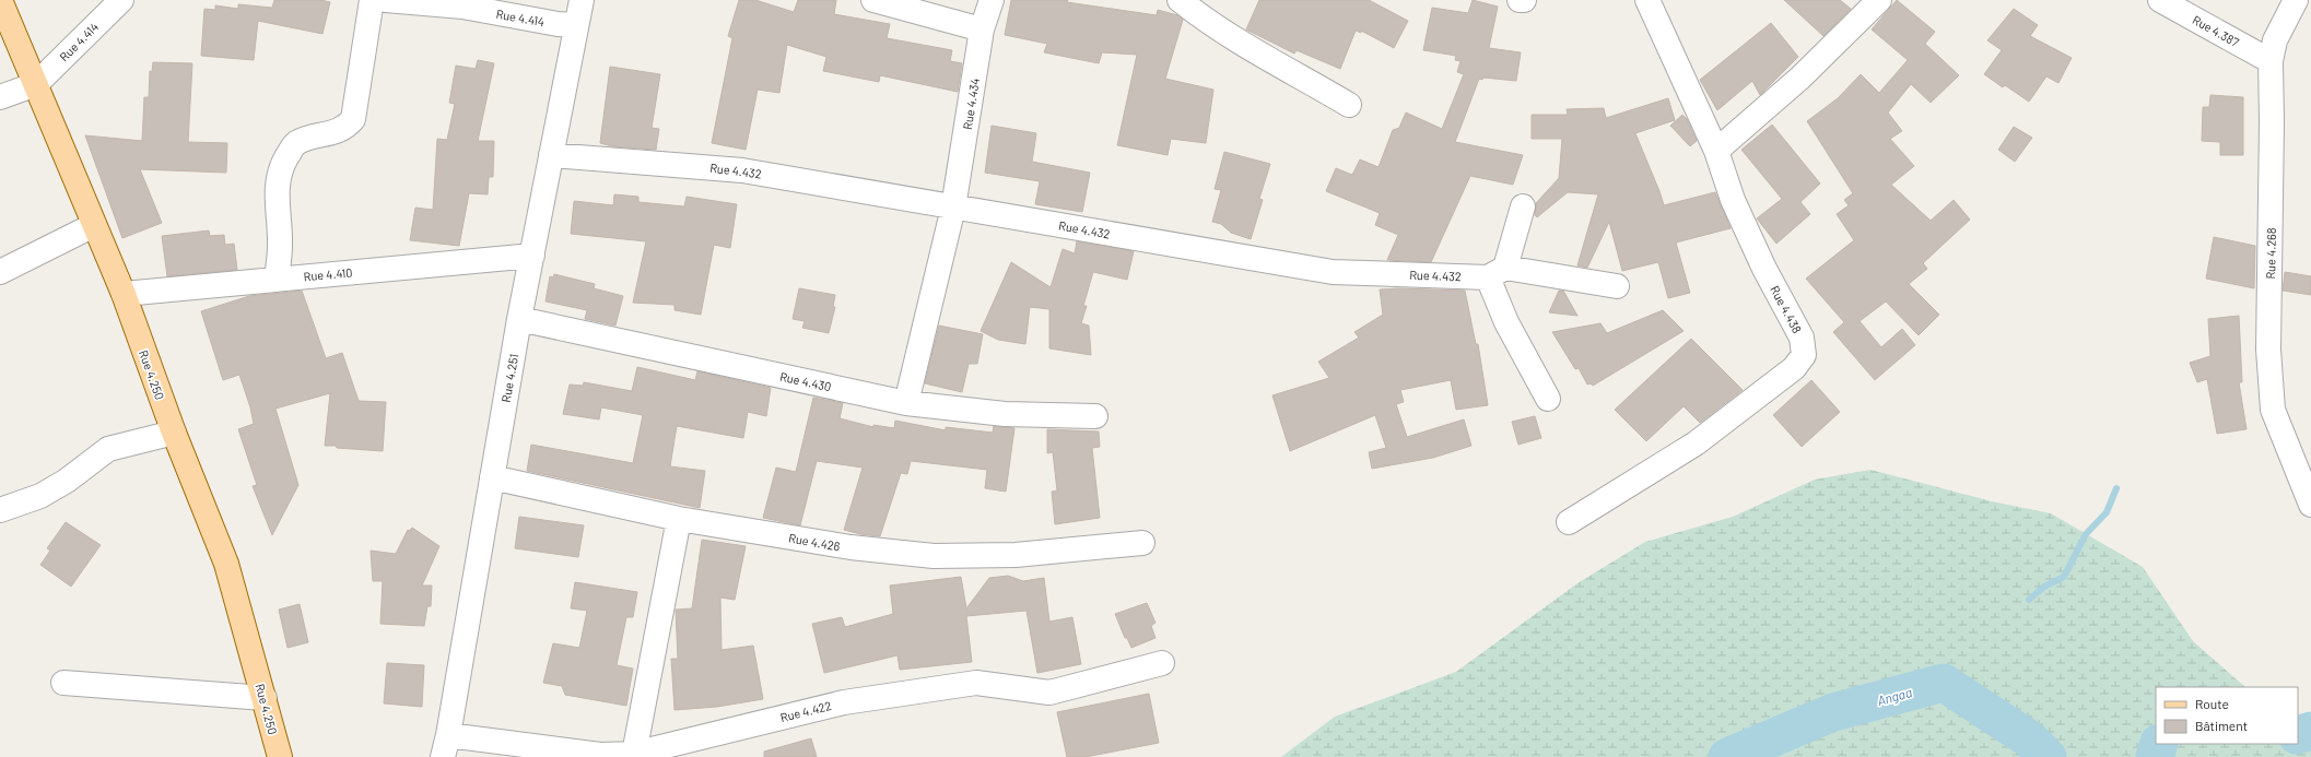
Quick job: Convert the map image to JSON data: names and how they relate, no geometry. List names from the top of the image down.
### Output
{
  "streets": {
    "main road": ["Rue 4.250"],
    "street": [
      "Rue 4.414",
      "Rue 4.387",
      "Rue 4.434",
      "Rue 4.432",
      "Rue 4.268",
      "Rue 4.410",
      "Rue 4.438",
      "Rue 4.251",
      "Rue 4.430",
      "Rue 4.426",
      "Rue 4.422"
    ]
  },
  "crossings": [
    ["Rue 4.414", "Rue 4.250"],
    ["Rue 4.414", "Rue 4.251"],
    ["Rue 4.387", "Rue 4.268"],
    ["Rue 4.434", "Rue 4.432"],
    ["Rue 4.434", "Rue 4.430"],
    ["Rue 4.432", "Rue 4.251"],
    ["Rue 4.410", "Rue 4.250"],
    ["Rue 4.410", "Rue 4.251"],
    ["Rue 4.251", "Rue 4.430"],
    ["Rue 4.251", "Rue 4.426"],
    ["Rue 4.251", "Rue 4.422"]
  ],
  "water": ["Angaa"],
  "legend": ["Route", "Bâtiment"]
}
